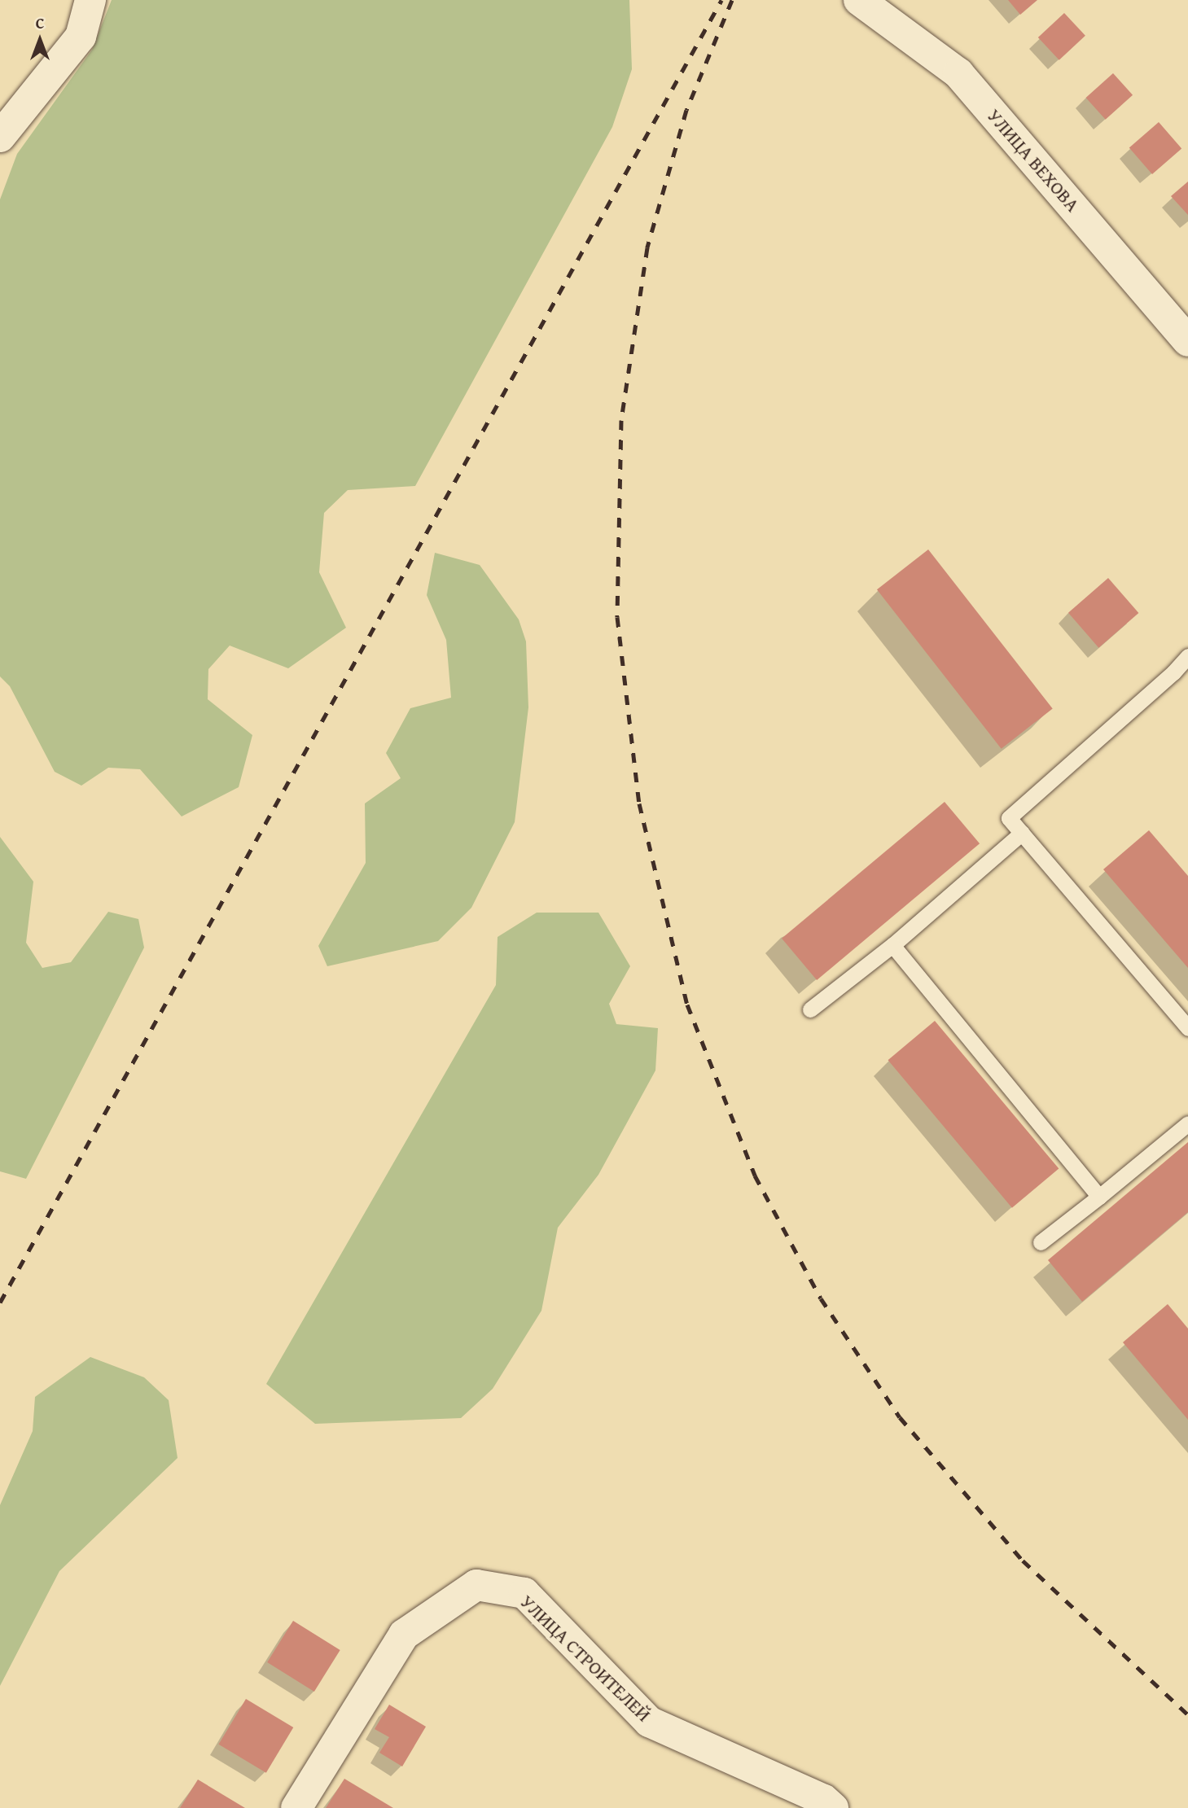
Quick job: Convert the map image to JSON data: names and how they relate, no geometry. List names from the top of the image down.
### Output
{
  "streets": {
    "street": ["УЛИЦА ВЕХОВА", "УЛИЦА СТРОИТЕЛЕЙ"]
  },
  "north": "top"
}
